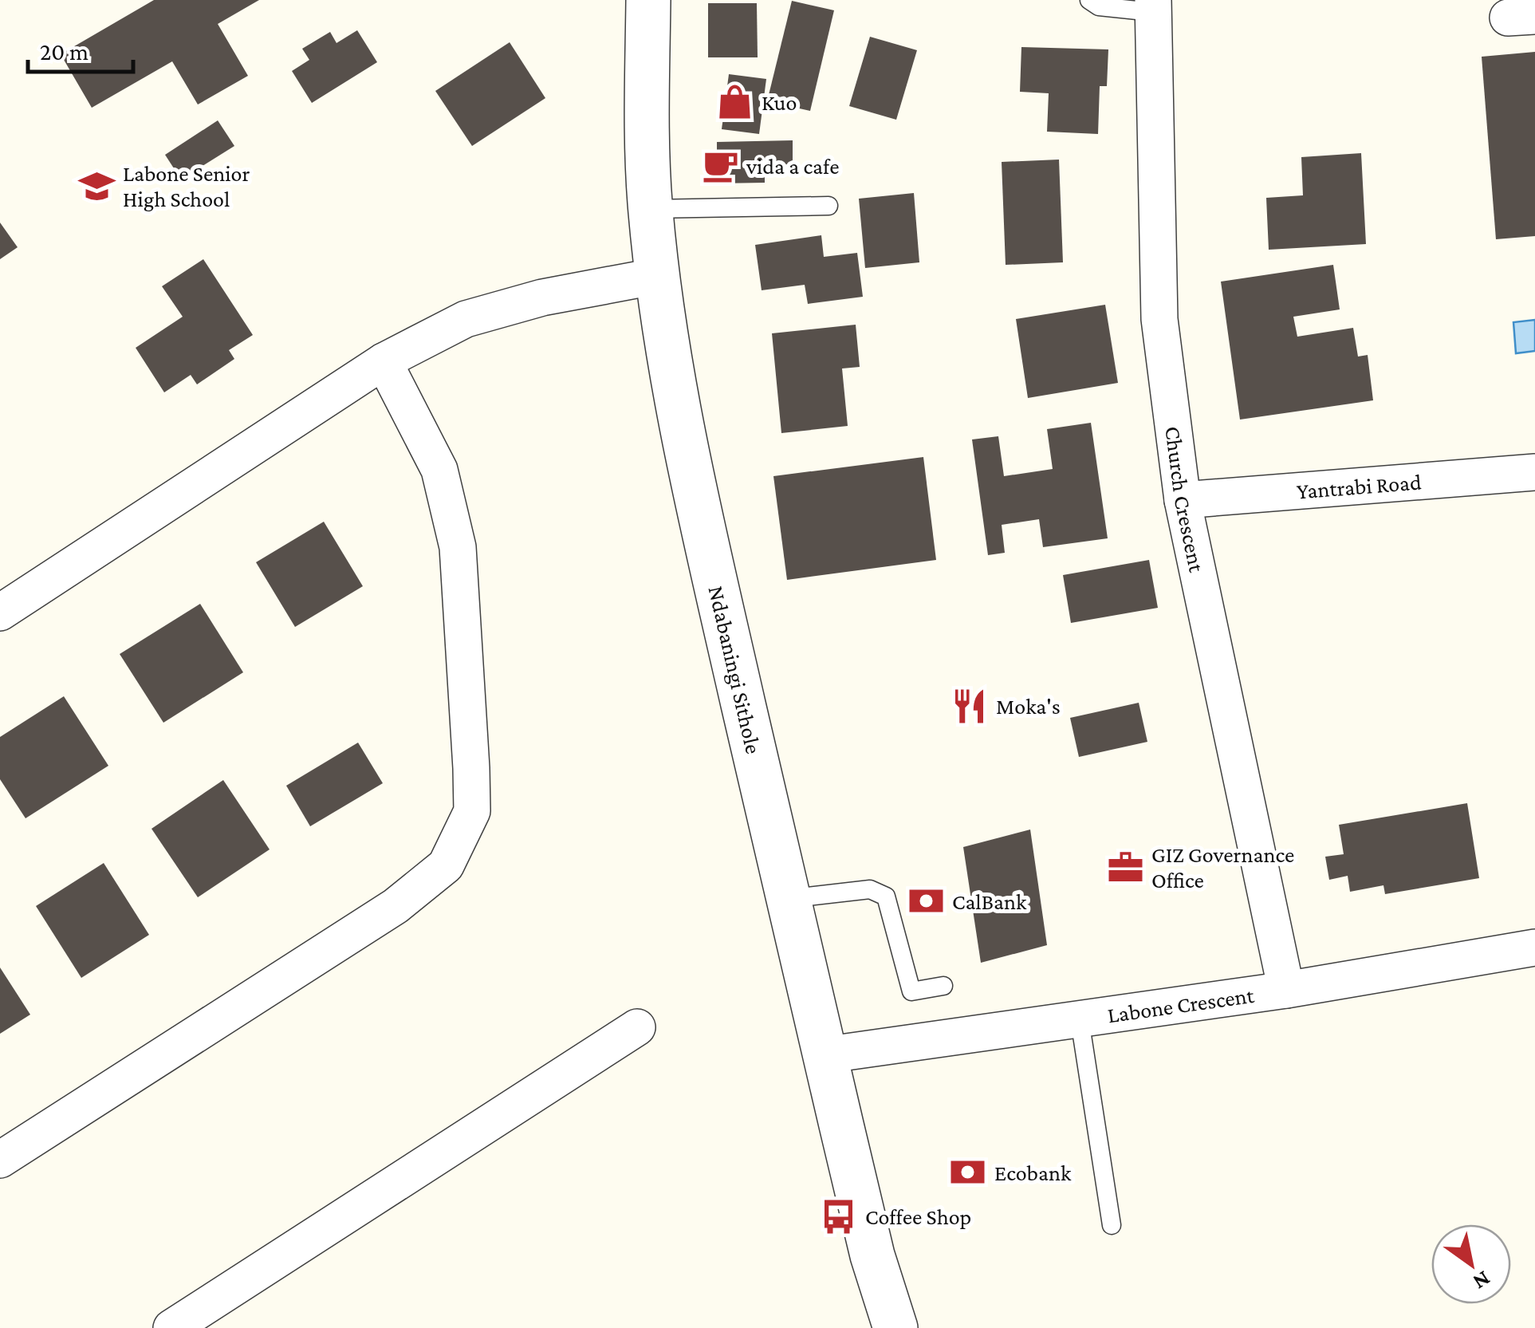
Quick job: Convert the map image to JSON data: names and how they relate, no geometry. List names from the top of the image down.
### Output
{
  "streets": {
    "street": [
      "Yantrabi Road",
      "Church Crescent",
      "Ndabaningi Sithole",
      "Labone Crescent"
    ]
  },
  "crossings": [
    ["Yantrabi Road", "Church Crescent"],
    ["Church Crescent", "Labone Crescent"],
    ["Ndabaningi Sithole", "Labone Crescent"]
  ],
  "places": {
    "shop": ["Kuo"],
    "cafe": ["vida a cafe"],
    "school or university": ["Labone Senior High School"],
    "restaurant": ["Moka's"],
    "office": ["GIZ Governance Office"],
    "bank": ["CalBank", "Ecobank"],
    "bus stop": ["Coffee Shop"]
  },
  "scale_bar": "20 m",
  "north": "bottom right"
}
